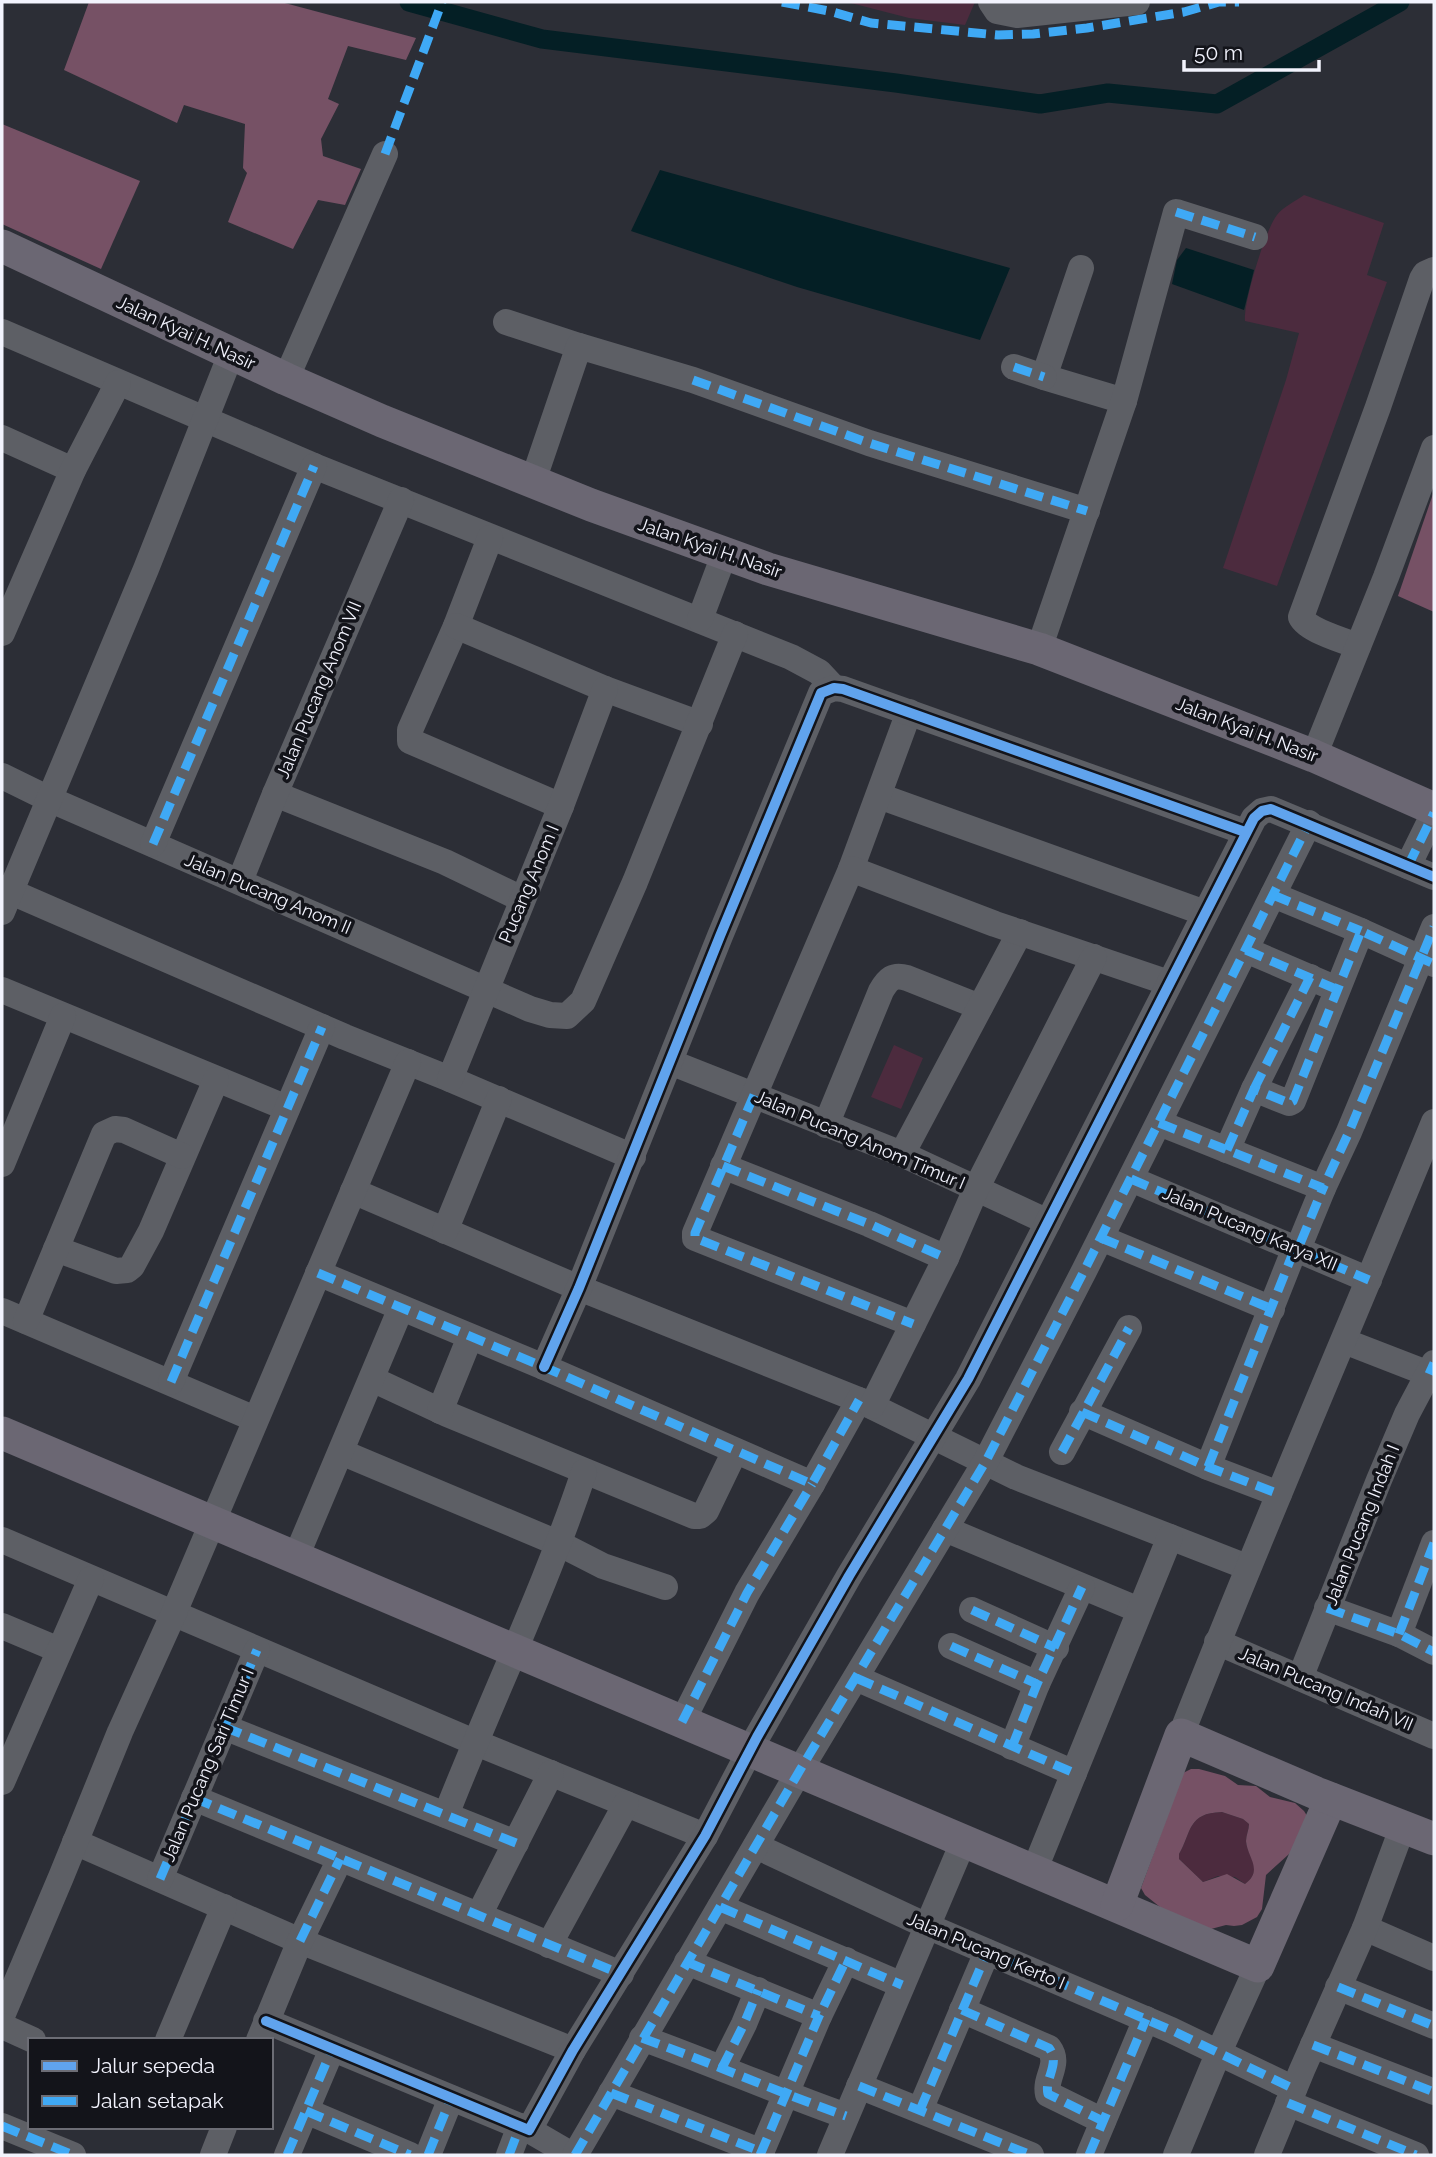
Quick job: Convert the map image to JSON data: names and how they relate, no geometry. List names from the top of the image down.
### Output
{
  "streets": {
    "main road": ["Jalan Kyai H. Nasir"],
    "street": [
      "Jalan Pucang Anom VII",
      "Pucang Anom I",
      "Jalan Pucang Anom II",
      "Jalan Pucang Anom Timur I",
      "Jalan Pucang Karya XII",
      "Jalan Pucang Indah I",
      "Jalan Pucang Indah VII",
      "Jalan Pucang Sari Timur I",
      "Jalan Pucang Kerto I"
    ]
  },
  "crossings": [
    ["Jalan Pucang Anom VII", "Jalan Pucang Anom II"],
    ["Pucang Anom I", "Jalan Pucang Anom II"],
    ["Jalan Pucang Indah I", "Jalan Pucang Indah VII"]
  ],
  "legend": ["Jalur sepeda", "Jalan setapak"],
  "scale_bar": "50 m"
}
